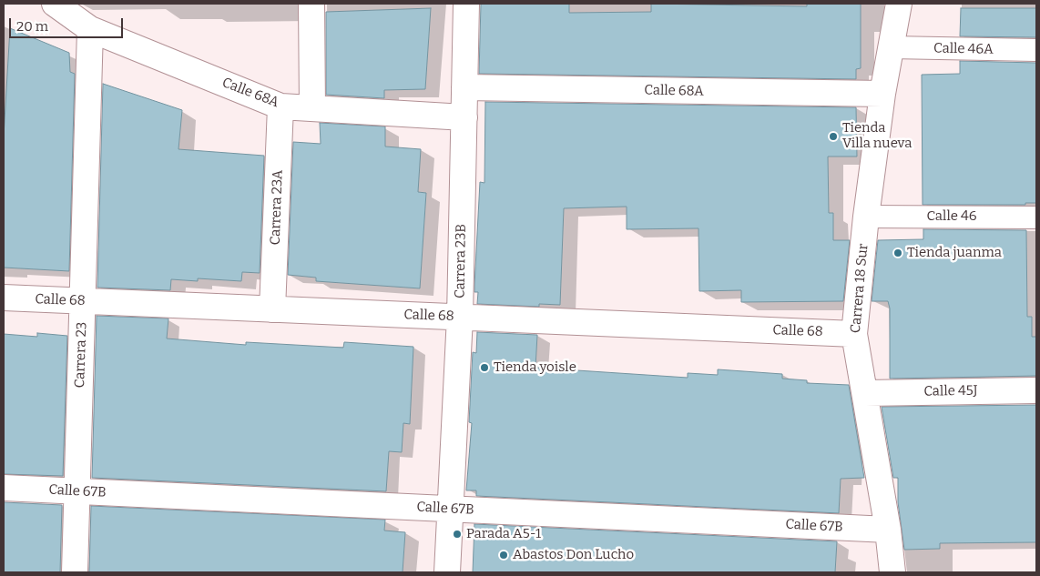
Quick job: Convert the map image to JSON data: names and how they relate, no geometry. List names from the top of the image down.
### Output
{
  "streets": {
    "street": [
      "Calle 46A",
      "Calle 68A",
      "Carrera 23A",
      "Calle 46",
      "Carrera 23B",
      "Carrera 18 Sur",
      "Calle 68",
      "Carrera 23",
      "Calle 45J",
      "Calle 67B"
    ]
  },
  "crossings": [
    ["Calle 46A", "Carrera 18 Sur"],
    ["Calle 68A", "Carrera 23A"],
    ["Calle 68A", "Carrera 23B"],
    ["Calle 68A", "Carrera 18 Sur"],
    ["Calle 68A", "Carrera 23"],
    ["Carrera 23A", "Calle 68"],
    ["Calle 46", "Carrera 18 Sur"],
    ["Carrera 23B", "Calle 68"],
    ["Carrera 23B", "Calle 67B"],
    ["Carrera 18 Sur", "Calle 68"],
    ["Carrera 18 Sur", "Calle 45J"],
    ["Carrera 18 Sur", "Calle 67B"],
    ["Calle 68", "Carrera 23"],
    ["Carrera 23", "Calle 67B"]
  ],
  "places": [
    "Tienda Villa nueva",
    "Tienda juanma",
    "Tienda yoisle",
    "Parada A5-1",
    "Abastos Don Lucho"
  ],
  "scale_bar": "20 m"
}
